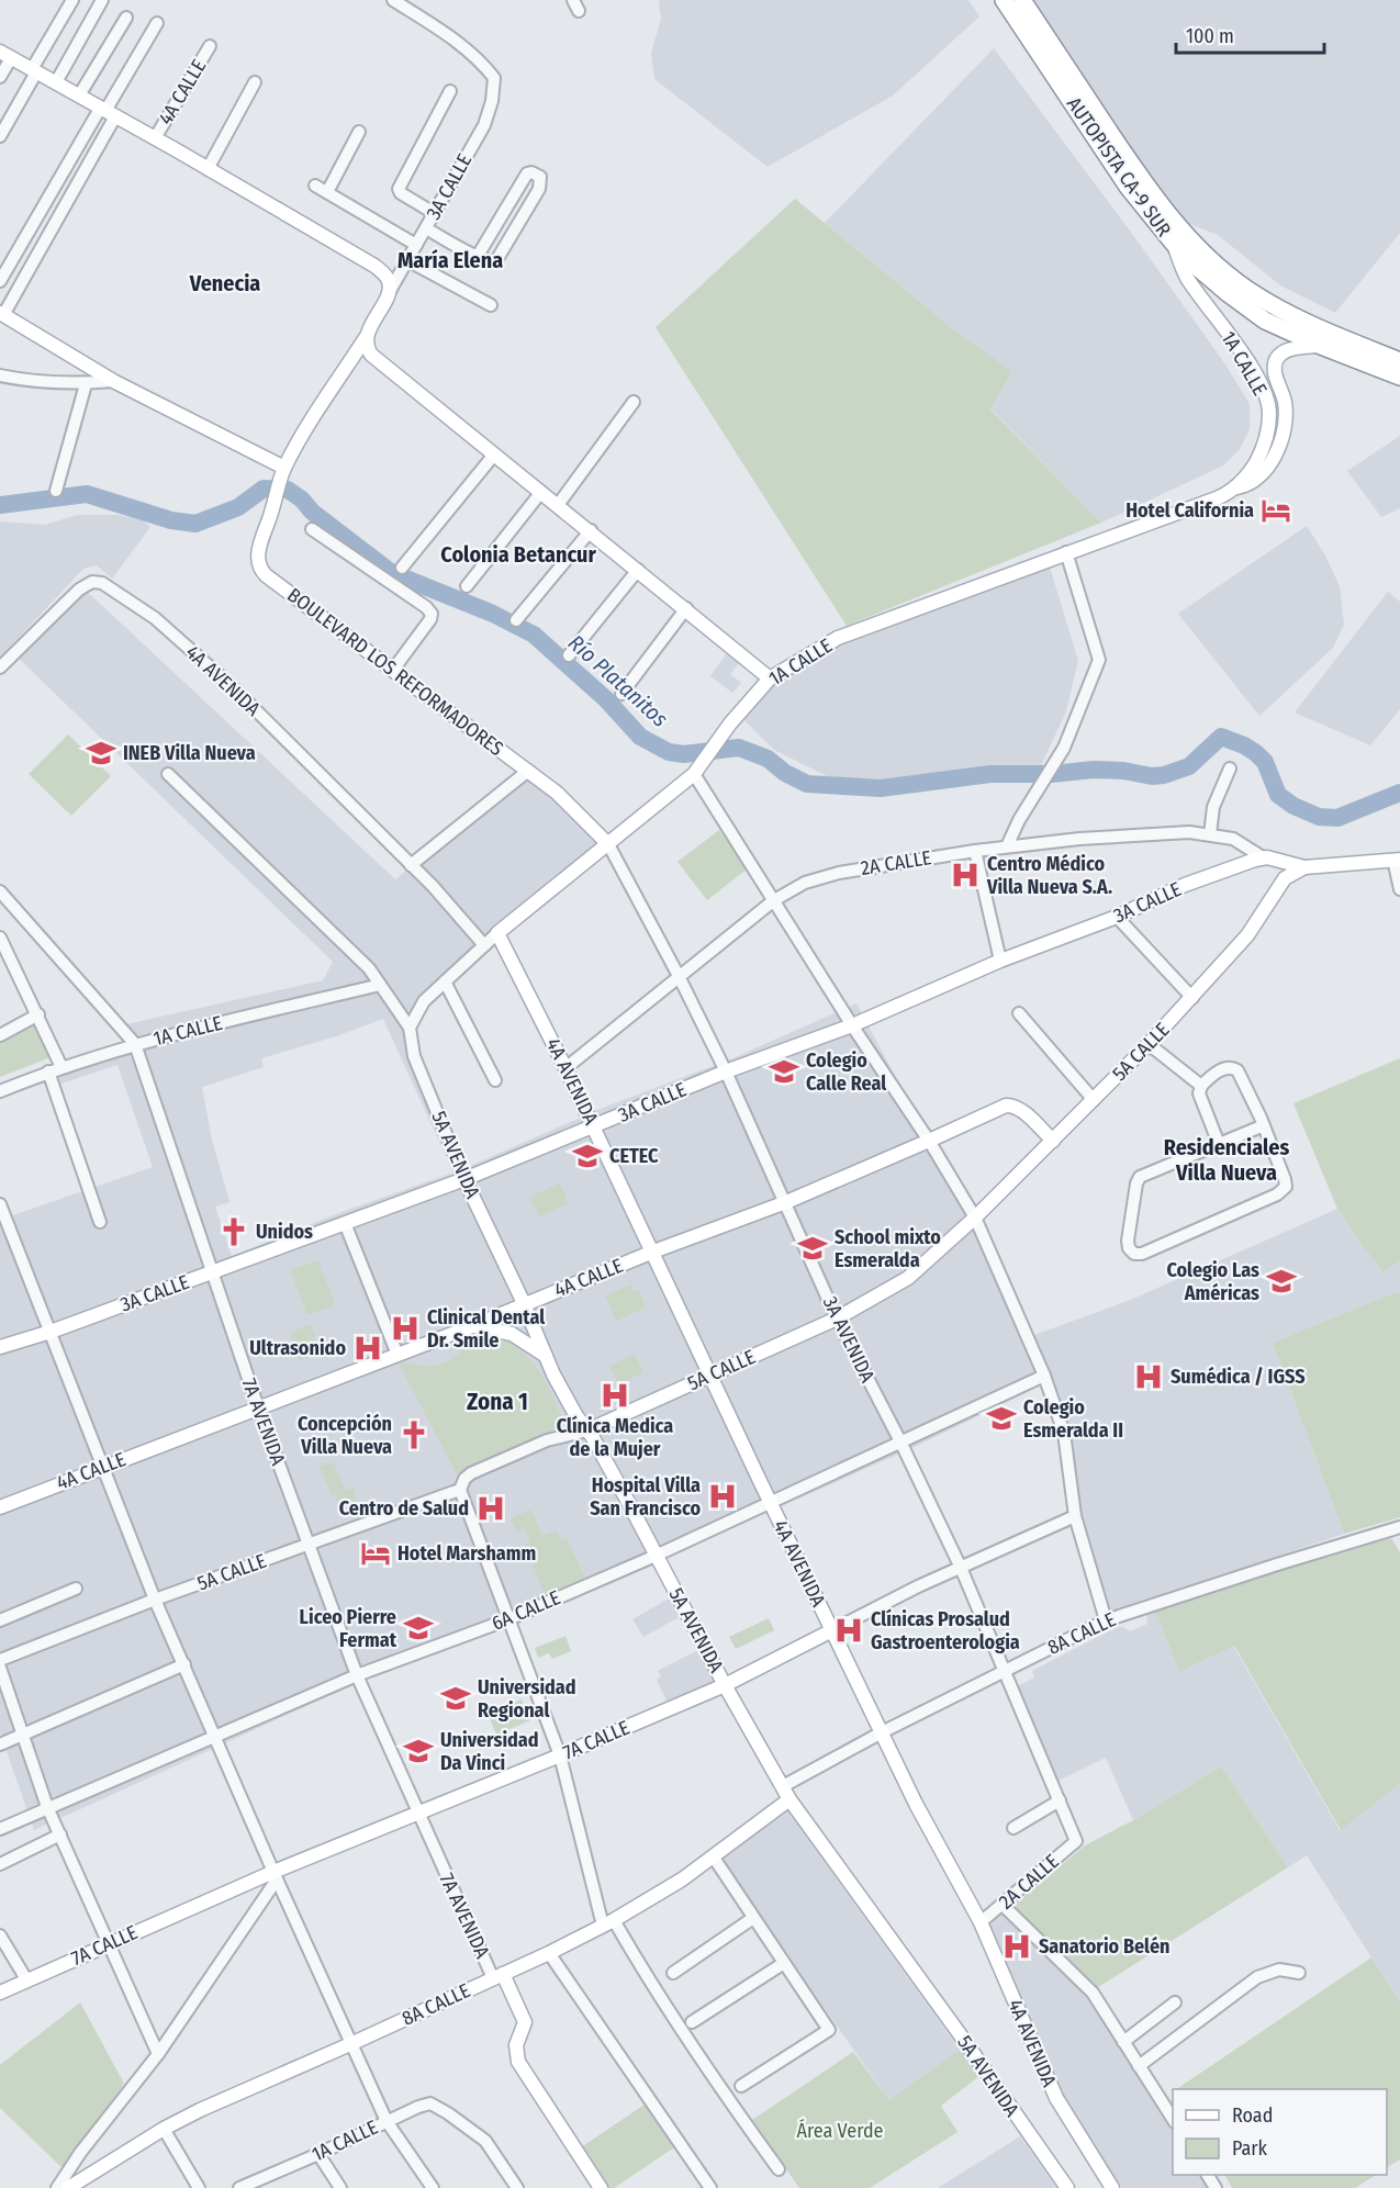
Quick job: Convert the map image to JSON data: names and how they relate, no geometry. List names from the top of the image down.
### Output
{
  "streets": {
    "highway": ["AUTOPISTA CA-9 SUR"],
    "main road": [
      "4A CALLE",
      "3A CALLE",
      "1A CALLE",
      "BOULEVARD LOS REFORMADORES",
      "4A AVENIDA",
      "2A CALLE",
      "5A CALLE",
      "5A AVENIDA",
      "7A AVENIDA",
      "8A CALLE",
      "7A CALLE"
    ],
    "street": ["3A AVENIDA", "6A CALLE"]
  },
  "crossings": [
    ["4A CALLE", "4A AVENIDA"],
    ["4A CALLE", "5A CALLE"],
    ["4A CALLE", "5A AVENIDA"],
    ["4A CALLE", "3A AVENIDA"],
    ["4A CALLE", "7A AVENIDA"],
    ["AUTOPISTA CA-9 SUR", "1A CALLE"],
    ["3A CALLE", "BOULEVARD LOS REFORMADORES"],
    ["3A CALLE", "4A AVENIDA"],
    ["3A CALLE", "2A CALLE"],
    ["3A CALLE", "5A AVENIDA"],
    ["3A CALLE", "3A AVENIDA"],
    ["3A CALLE", "7A AVENIDA"],
    ["1A CALLE", "BOULEVARD LOS REFORMADORES"],
    ["1A CALLE", "4A AVENIDA"],
    ["1A CALLE", "5A AVENIDA"],
    ["1A CALLE", "3A AVENIDA"],
    ["1A CALLE", "7A AVENIDA"],
    ["BOULEVARD LOS REFORMADORES", "3A AVENIDA"],
    ["4A AVENIDA", "2A CALLE"],
    ["4A AVENIDA", "5A CALLE"],
    ["4A AVENIDA", "6A CALLE"],
    ["4A AVENIDA", "8A CALLE"],
    ["4A AVENIDA", "7A CALLE"],
    ["2A CALLE", "5A CALLE"],
    ["2A CALLE", "3A AVENIDA"],
    ["5A CALLE", "5A AVENIDA"],
    ["5A CALLE", "3A AVENIDA"],
    ["5A CALLE", "7A AVENIDA"],
    ["5A AVENIDA", "6A CALLE"],
    ["5A AVENIDA", "8A CALLE"],
    ["5A AVENIDA", "7A CALLE"],
    ["3A AVENIDA", "6A CALLE"],
    ["3A AVENIDA", "8A CALLE"],
    ["3A AVENIDA", "7A CALLE"],
    ["7A AVENIDA", "6A CALLE"],
    ["7A AVENIDA", "8A CALLE"],
    ["7A AVENIDA", "7A CALLE"]
  ],
  "districts": [
    "María Elena",
    "Venecia",
    "Colonia Betancur",
    "Residenciales Villa Nueva",
    "Zona 1"
  ],
  "water": ["Río Platanitos"],
  "parks": ["Área Verde"],
  "places": {
    "hotel": ["Hotel California", "Hotel Marshamm"],
    "school or university": [
      "INEB Villa Nueva",
      "Colegio Calle Real",
      "CETEC",
      "School mixto Esmeralda",
      "Colegio Las Américas",
      "Colegio Esmeralda II",
      "Liceo Pierre Fermat",
      "Universidad Regional",
      "Universidad Da Vinci"
    ],
    "hospital": [
      "Centro Médico Villa Nueva S.A.",
      "Clinical Dental Dr. Smile",
      "Ultrasonido",
      "Sumédica / IGSS",
      "Clínica Medica de la Mujer",
      "Hospital Villa San Francisco",
      "Centro de Salud",
      "Clínicas Prosalud Gastroenterologia",
      "Sanatorio Belén"
    ],
    "church": ["Unidos", "Concepción Villa Nueva"]
  },
  "legend": ["Road", "Park"],
  "scale_bar": "100 m"
}
